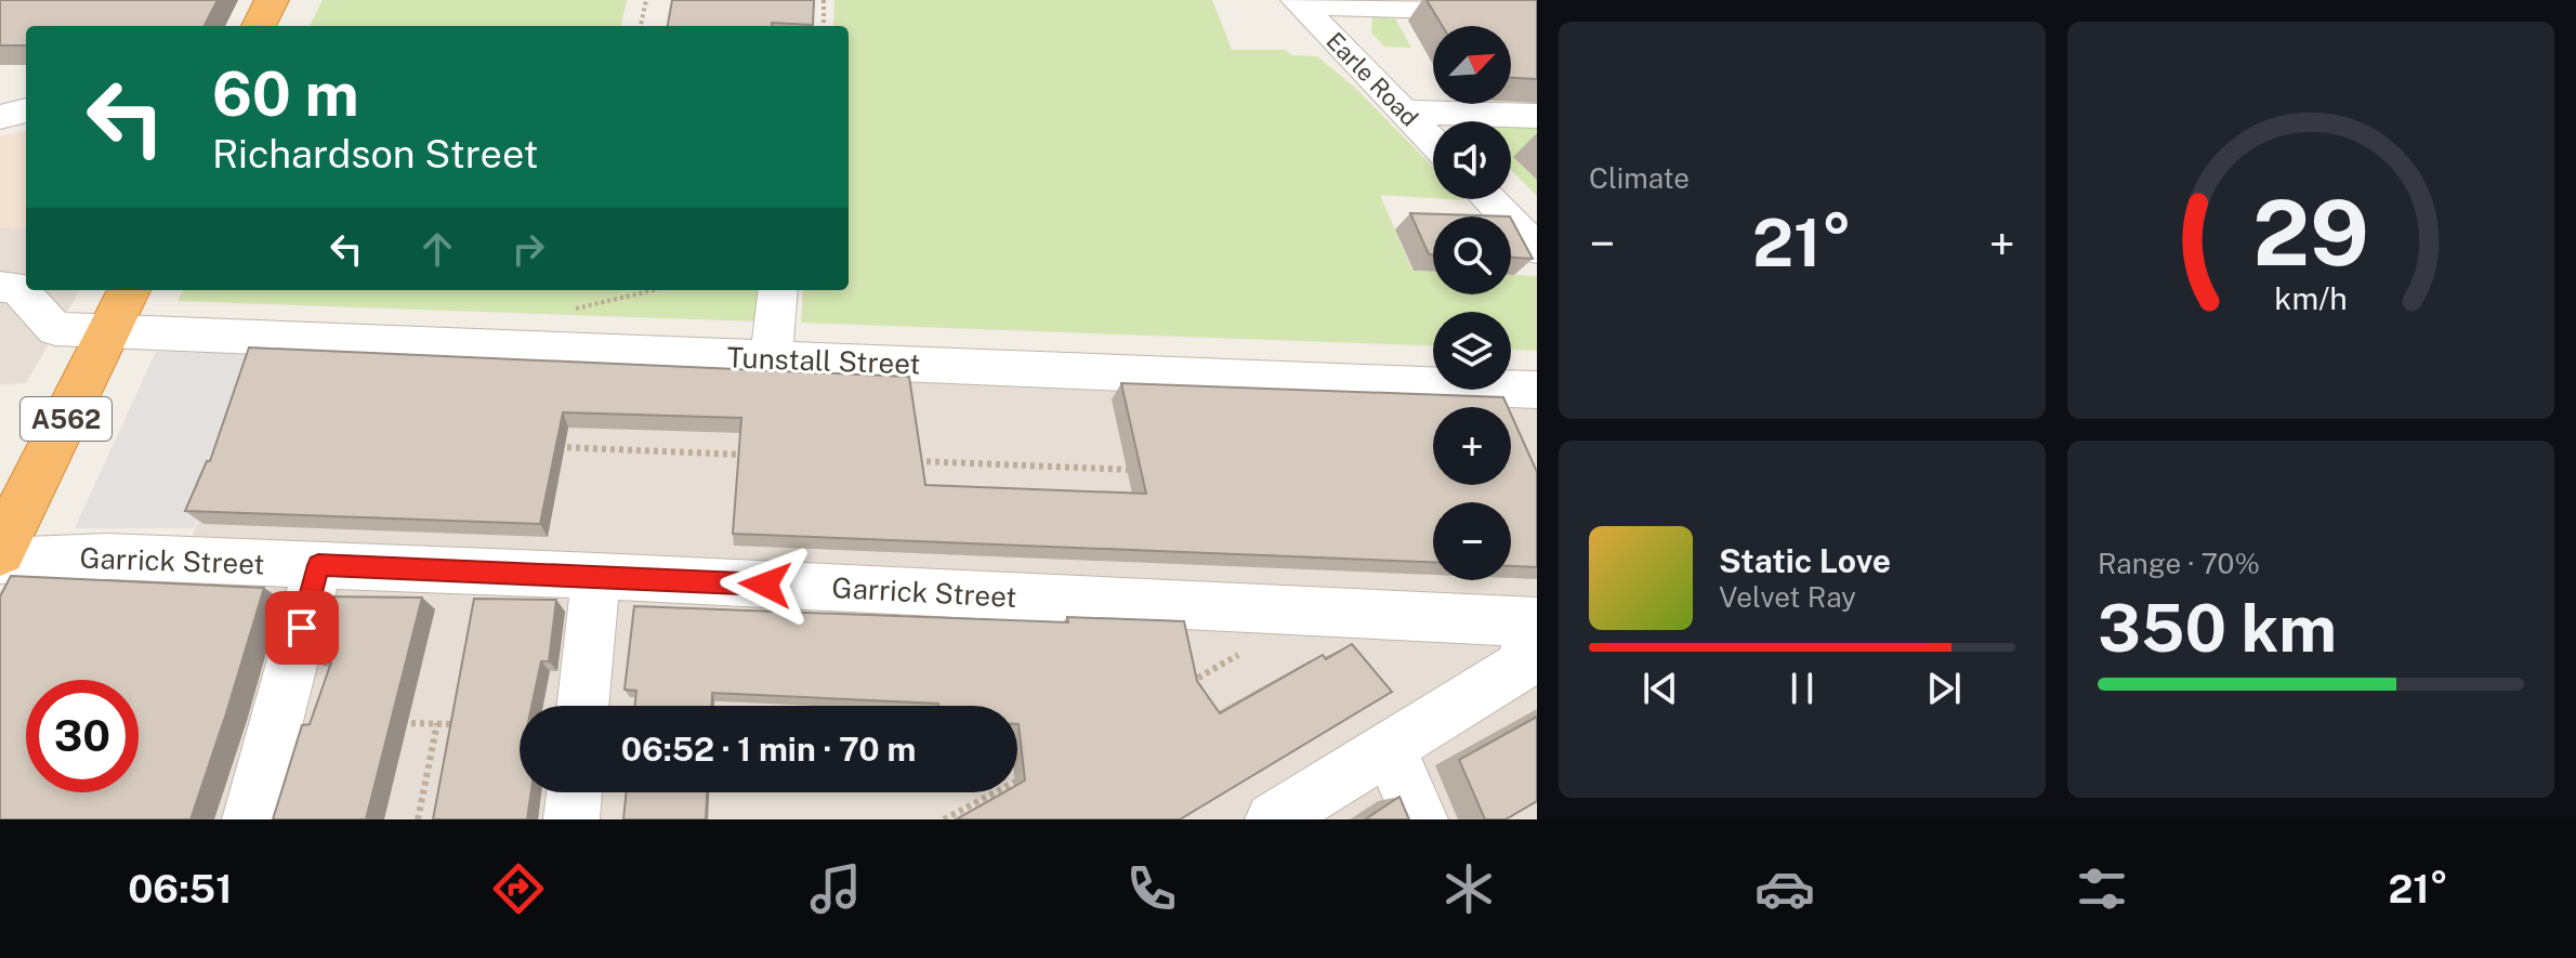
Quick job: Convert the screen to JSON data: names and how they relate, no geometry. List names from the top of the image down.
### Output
{
  "streets": {
    "highway": ["A562"],
    "street": ["Earle Road", "Tunstall Street", "Garrick Street"]
  },
  "crossings": [
    ["Tunstall Street", "A562"]
  ],
  "north": "top right",
  "page": {
    "tile": [
      "Climate",
      ["Range · 70%", "350 km"]
    ],
    "map_buttons": ["+", "−"],
    "turn": ["60 m", "Richardson Street"],
    "heat": ["−", "21°", "+"],
    "song": ["Static Love", "Velvet Ray"],
    "limit": "30",
    "trip": "06:52 · 1 min · 70 m",
    "tabs": ["06:51", "21°"],
    "gauge": ["29", "km/h"]
  }
}
